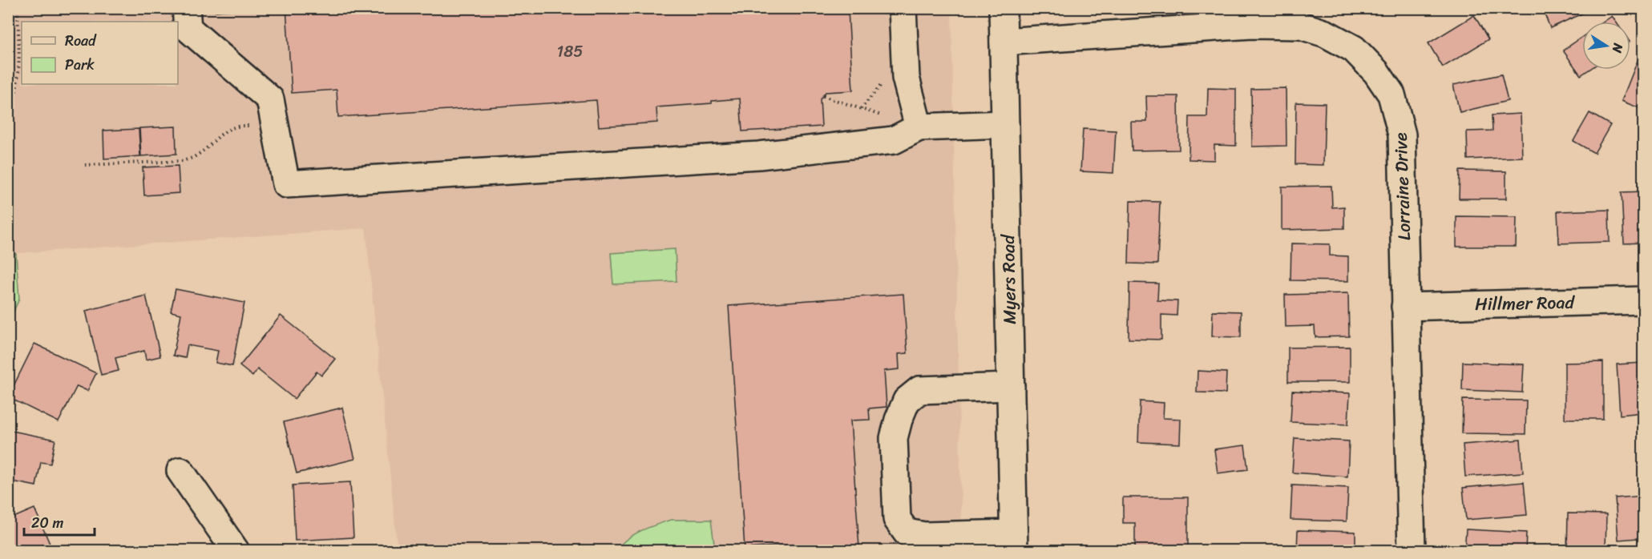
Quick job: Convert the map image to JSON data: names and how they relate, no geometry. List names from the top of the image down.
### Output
{
  "streets": {
    "street": ["Lorraine Drive", "Myers Road", "Hillmer Road"]
  },
  "crossings": [
    ["Lorraine Drive", "Myers Road"],
    ["Lorraine Drive", "Hillmer Road"]
  ],
  "house_numbers": ["185"],
  "legend": ["Road", "Park"],
  "scale_bar": "20 m",
  "north": "right"
}
